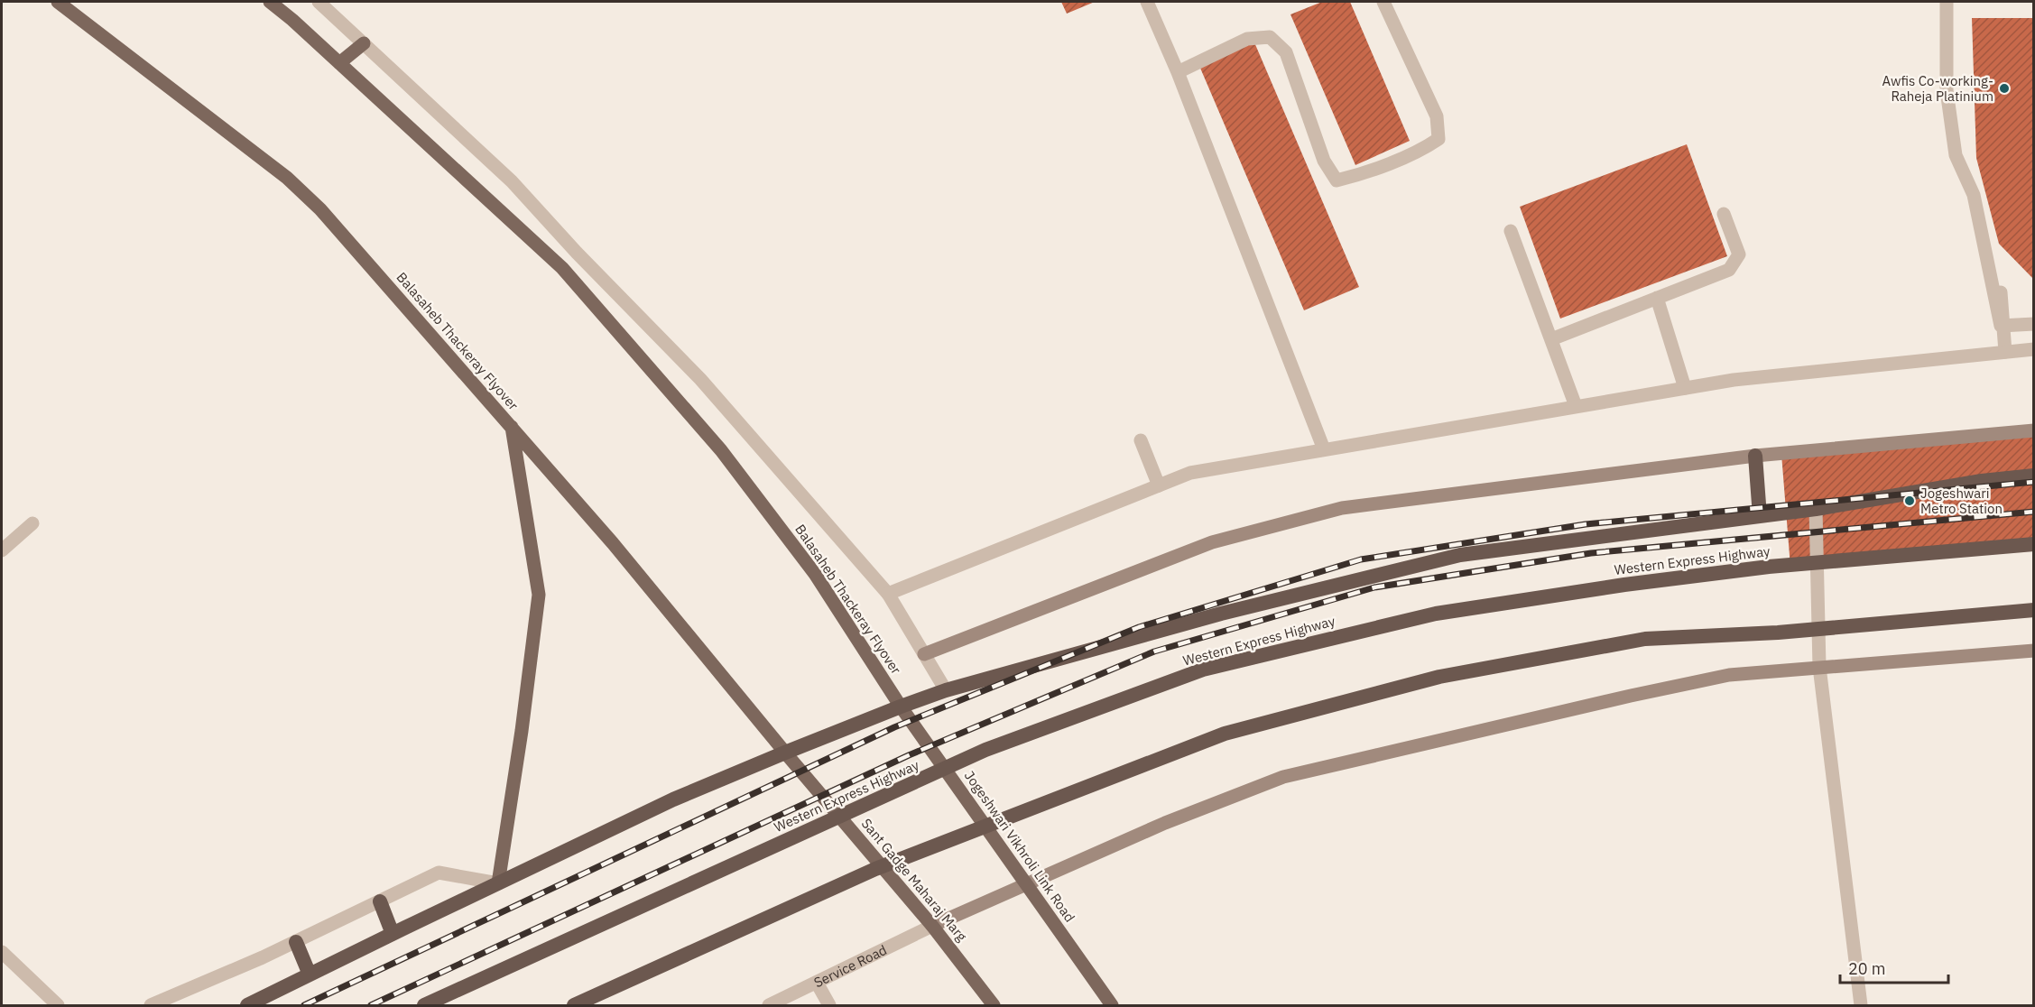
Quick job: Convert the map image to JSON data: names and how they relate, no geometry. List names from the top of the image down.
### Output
{
  "streets": {
    "highway": ["Western Express Highway"],
    "main road": ["Balasaheb Thackeray Flyover", "Jogeshwari Vikhroli Link Road", "Sant Gadge Maharaj Marg"],
    "street": ["Service Road"]
  },
  "crossings": [
    ["Balasaheb Thackeray Flyover", "Jogeshwari Vikhroli Link Road"],
    ["Balasaheb Thackeray Flyover", "Sant Gadge Maharaj Marg"],
    ["Sant Gadge Maharaj Marg", "Service Road"]
  ],
  "places": ["Awfis Co-working- Raheja Platinium", "Jogeshwari Metro Station"],
  "scale_bar": "20 m"
}
